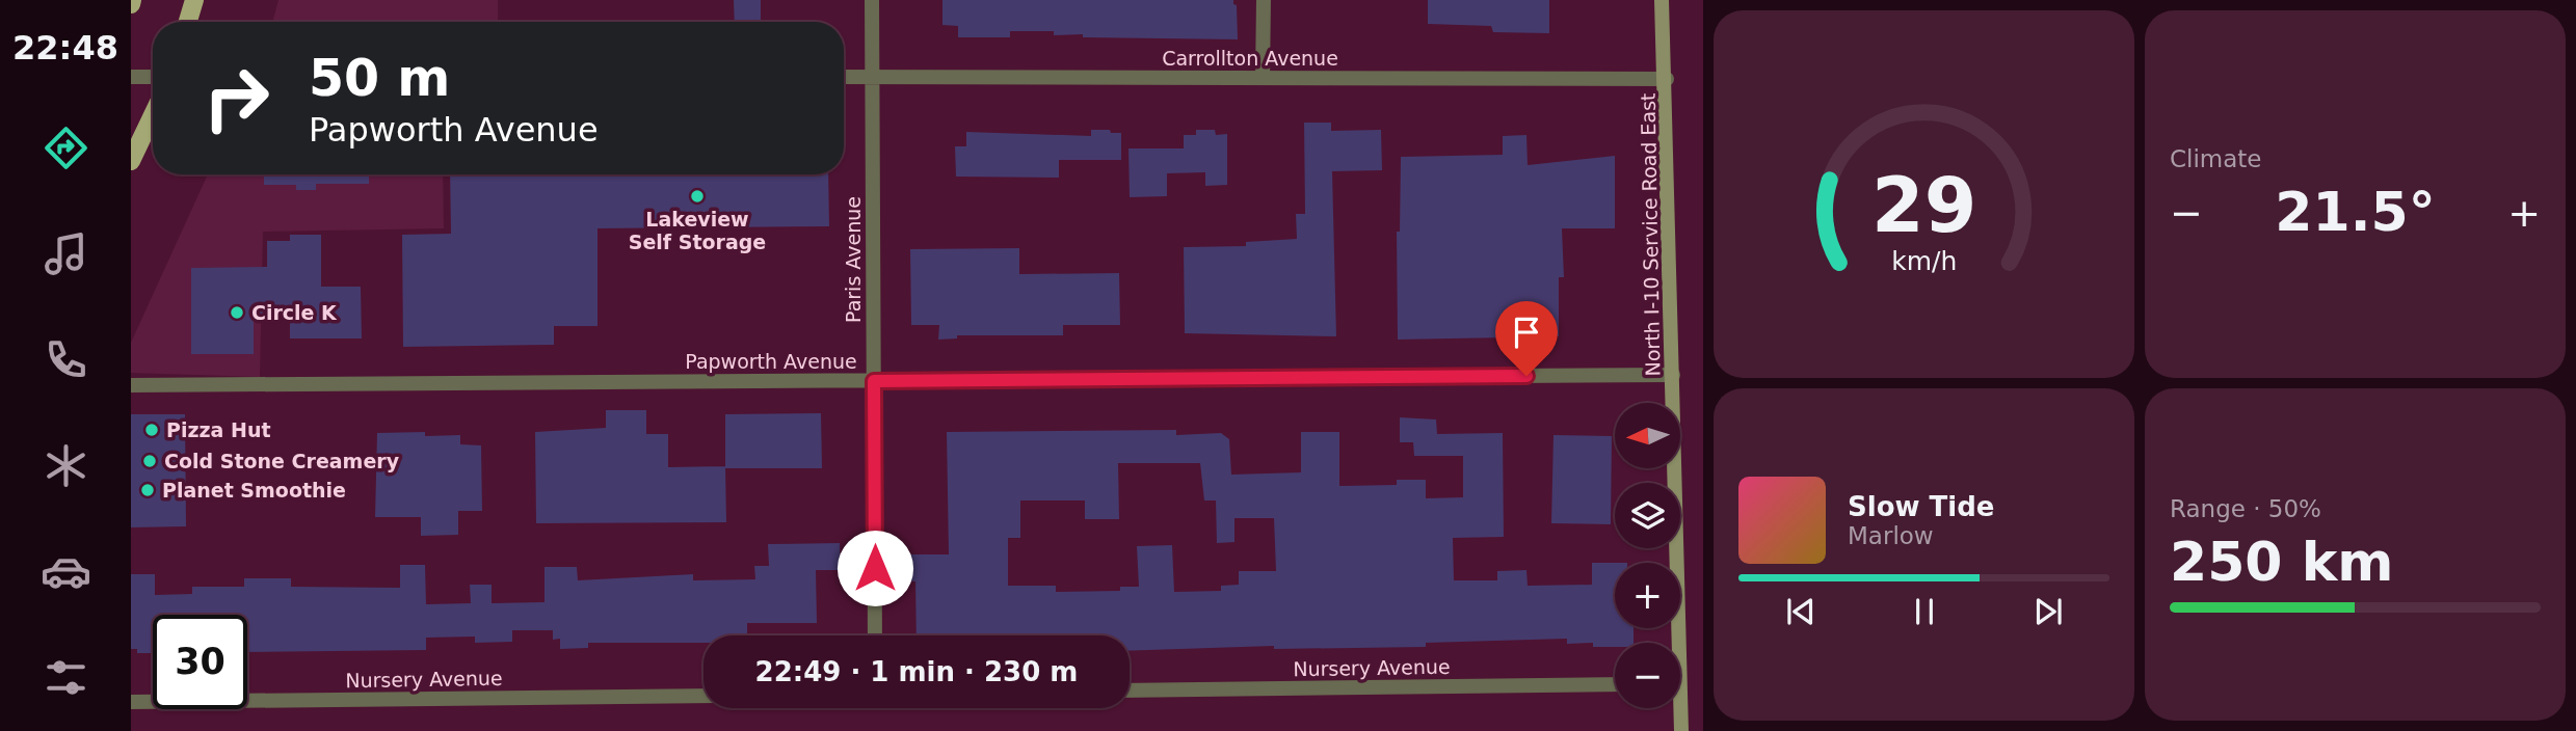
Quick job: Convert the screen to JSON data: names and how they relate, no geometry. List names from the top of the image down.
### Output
{
  "streets": {
    "street": [
      "Carrollton Avenue",
      "North I-10 Service Road East",
      "Paris Avenue",
      "Papworth Avenue",
      "Nursery Avenue"
    ]
  },
  "crossings": [
    ["Carrollton Avenue", "North I-10 Service Road East"],
    ["Carrollton Avenue", "Paris Avenue"],
    ["North I-10 Service Road East", "Papworth Avenue"],
    ["Paris Avenue", "Papworth Avenue"]
  ],
  "places": [
    "Lakeview Self Storage",
    "Circle K",
    "Pizza Hut",
    "Cold Stone Creamery",
    "Planet Smoothie"
  ],
  "north": "left",
  "page": {
    "tabs": "22:48",
    "tile": [
      "Climate",
      ["Range · 50%", "250 km"]
    ],
    "turn": ["50 m", "Papworth Avenue"],
    "heat": ["−", "21.5°", "+"],
    "map_buttons": ["+", "−"],
    "song": ["Slow Tide", "Marlow"],
    "limit": "30",
    "trip": "22:49 · 1 min · 230 m",
    "gauge": ["29", "km/h"]
  }
}
